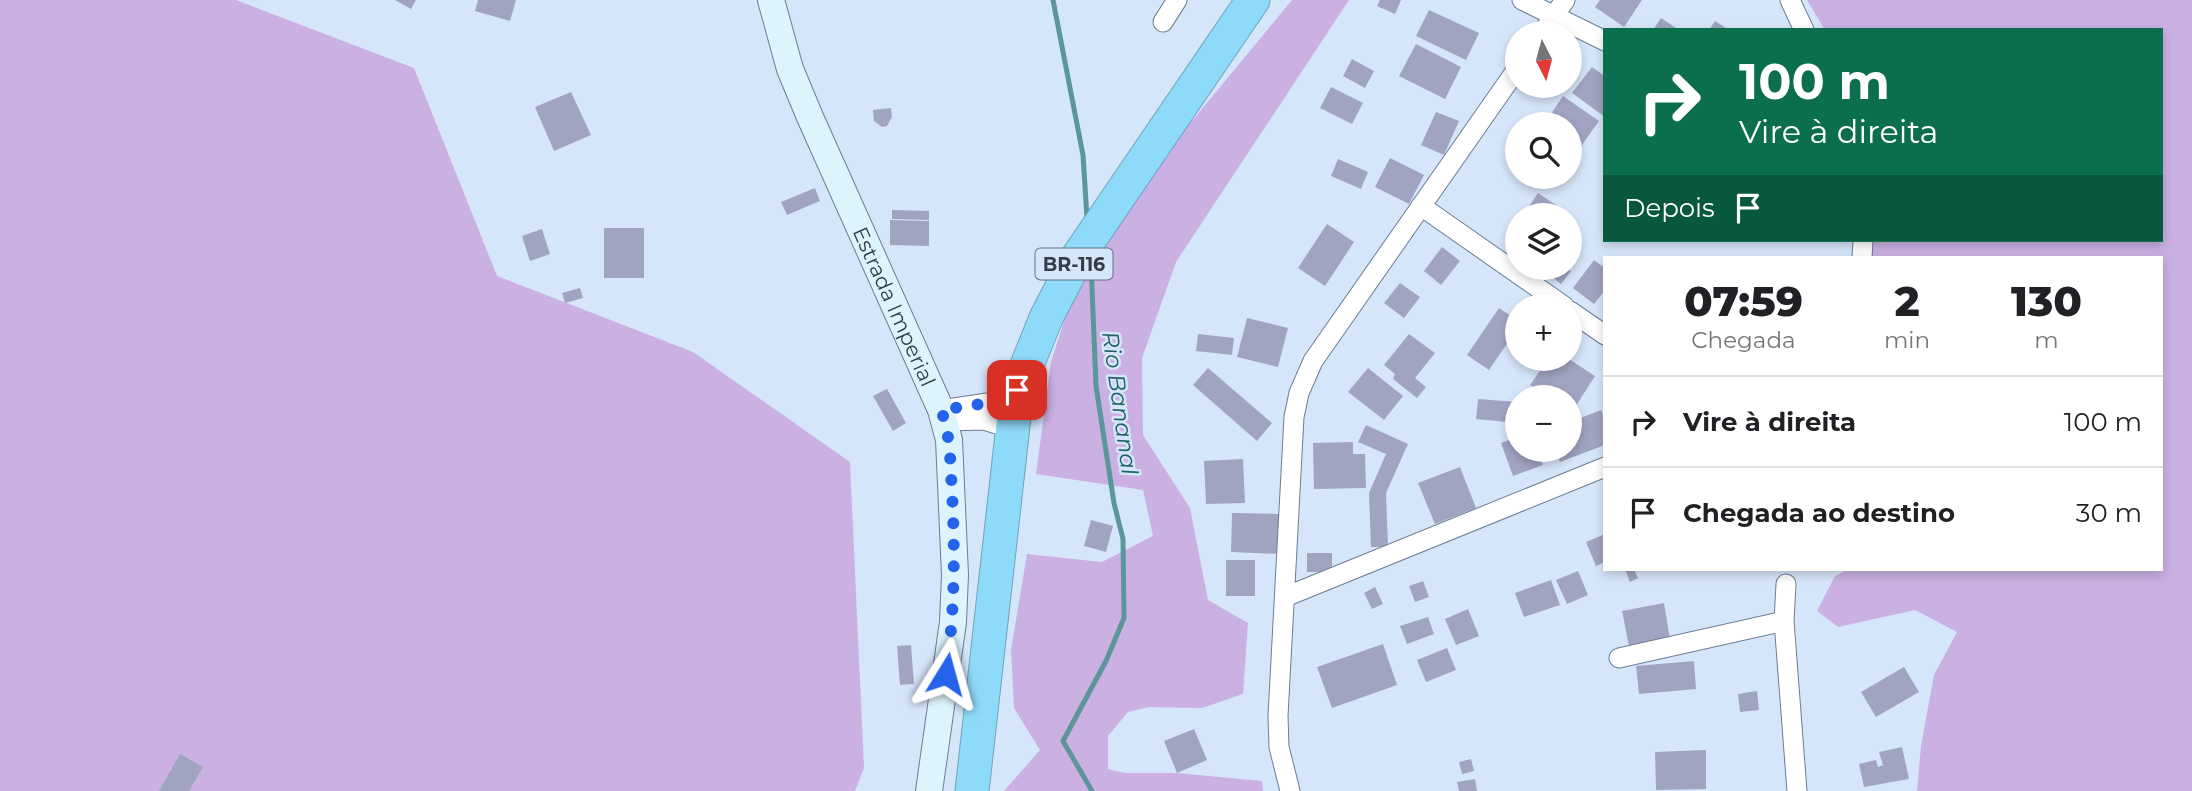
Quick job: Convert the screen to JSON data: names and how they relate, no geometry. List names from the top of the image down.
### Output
{
  "streets": {
    "highway": ["BR-116"],
    "street": ["Estrada Imperial"]
  },
  "water": ["Rio Bananal"],
  "north": "bottom",
  "page": {
    "map_buttons": ["+", "−"],
    "turn": ["100 m", "Vire à direita"],
    "then": "Depois",
    "eta": [
      "07:59",
      "Chegada",
      "2",
      "min",
      "130",
      "m"
    ],
    "list": [
      {
        "name": "Vire à direita",
        "value": "100 m"
      },
      {
        "name": "Chegada ao destino",
        "value": "30 m"
      }
    ]
  }
}
